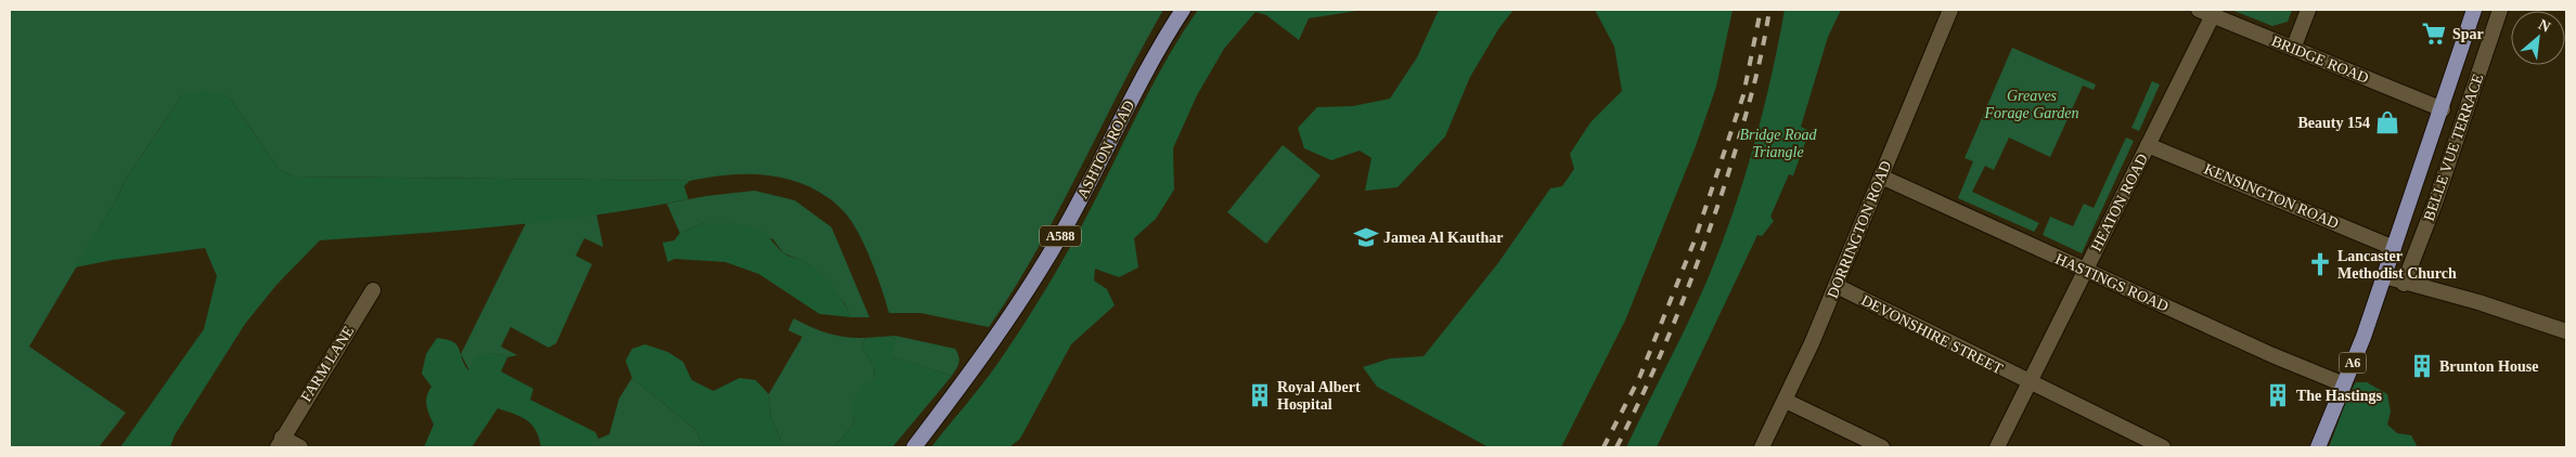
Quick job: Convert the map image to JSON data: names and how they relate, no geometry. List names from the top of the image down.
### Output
{
  "streets": {
    "main road": ["ASHTON ROAD", "A588", "A6"],
    "street": [
      "BRIDGE ROAD",
      "BELLE VUE TERRACE",
      "KENSINGTON ROAD",
      "HEATON ROAD",
      "DORRINGTON ROAD",
      "HASTINGS ROAD",
      "DEVONSHIRE STREET",
      "FARM LANE"
    ]
  },
  "crossings": [
    ["BRIDGE ROAD", "HEATON ROAD"],
    ["BRIDGE ROAD", "A6"],
    ["KENSINGTON ROAD", "HEATON ROAD"],
    ["KENSINGTON ROAD", "A6"],
    ["HEATON ROAD", "HASTINGS ROAD"],
    ["HEATON ROAD", "DEVONSHIRE STREET"],
    ["DORRINGTON ROAD", "HASTINGS ROAD"],
    ["DORRINGTON ROAD", "DEVONSHIRE STREET"],
    ["HASTINGS ROAD", "A6"]
  ],
  "parks": ["Greaves Forage Garden", "Bridge Road Triangle"],
  "places": {
    "supermarket": ["Spar"],
    "shop": ["Beauty 154"],
    "school or university": ["Jamea Al Kauthar"],
    "church": ["Lancaster Methodist Church"],
    "building": ["Brunton House", "Royal Albert Hospital", "The Hastings"]
  },
  "north": "top right"
}
